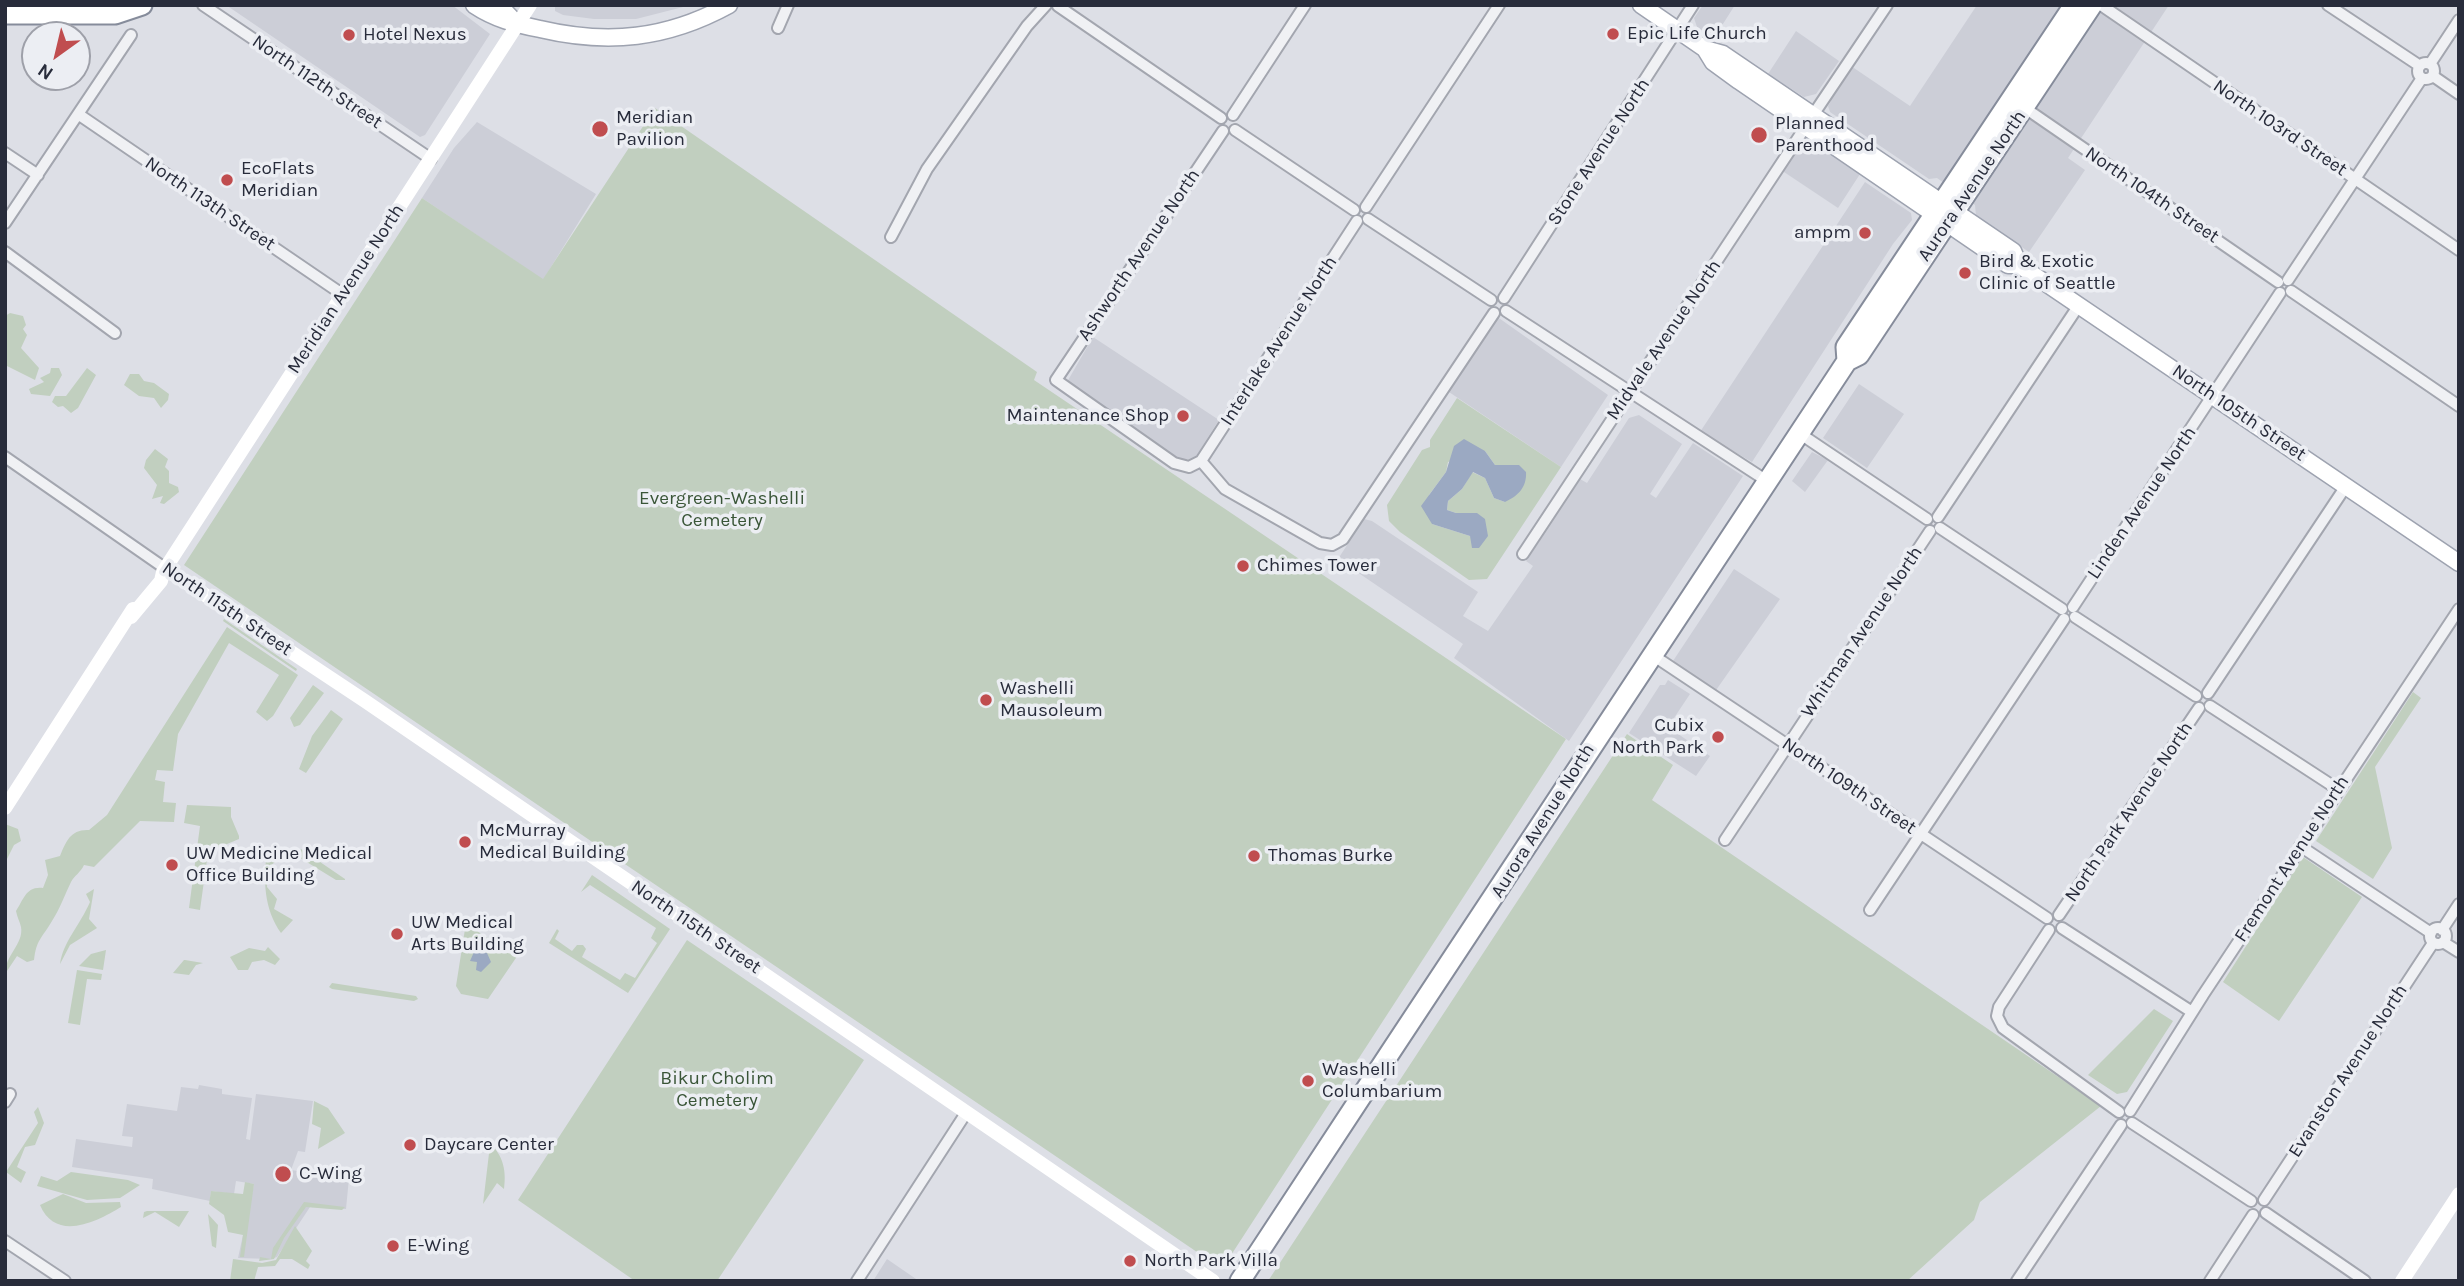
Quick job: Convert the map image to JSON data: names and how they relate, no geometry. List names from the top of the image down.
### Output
{
  "streets": {
    "highway": ["Aurora Avenue North"],
    "main road": ["North 105th Street"],
    "street": [
      "North 112th Street",
      "North 103rd Street",
      "Stone Avenue North",
      "North 104th Street",
      "North 113th Street",
      "Ashworth Avenue North",
      "Meridian Avenue North",
      "Midvale Avenue North",
      "Interlake Avenue North",
      "Linden Avenue North",
      "North 115th Street",
      "Whitman Avenue North",
      "North 109th Street",
      "North Park Avenue North",
      "Fremont Avenue North",
      "Evanston Avenue North"
    ]
  },
  "crossings": [
    ["North 112th Street", "Meridian Avenue North"],
    ["North 103rd Street", "Linden Avenue North"],
    ["Stone Avenue North", "North 105th Street"],
    ["Aurora Avenue North", "North 104th Street"],
    ["Aurora Avenue North", "North 105th Street"],
    ["Aurora Avenue North", "North 109th Street"],
    ["North 104th Street", "Linden Avenue North"],
    ["North 113th Street", "Meridian Avenue North"],
    ["Ashworth Avenue North", "Interlake Avenue North"],
    ["Meridian Avenue North", "North 115th Street"],
    ["Midvale Avenue North", "North 105th Street"],
    ["North 105th Street", "Linden Avenue North"],
    ["North 105th Street", "Whitman Avenue North"],
    ["Linden Avenue North", "North 109th Street"],
    ["Whitman Avenue North", "North 109th Street"],
    ["North 109th Street", "North Park Avenue North"]
  ],
  "parks": ["Evergreen-Washelli Cemetery", "Bikur Cholim Cemetery"],
  "places": [
    "Epic Life Church",
    "Hotel Nexus",
    "Meridian Pavilion",
    "Planned Parenthood",
    "EcoFlats Meridian",
    "ampm",
    "Bird & Exotic Clinic of Seattle",
    "Maintenance Shop",
    "Chimes Tower",
    "Washelli Mausoleum",
    "Cubix North Park",
    "McMurray Medical Building",
    "Thomas Burke",
    "UW Medicine Medical Office Building",
    "UW Medical Arts Building",
    "Washelli Columbarium",
    "Daycare Center",
    "C-Wing",
    "E-Wing",
    "North Park Villa"
  ],
  "north": "bottom left"
}
